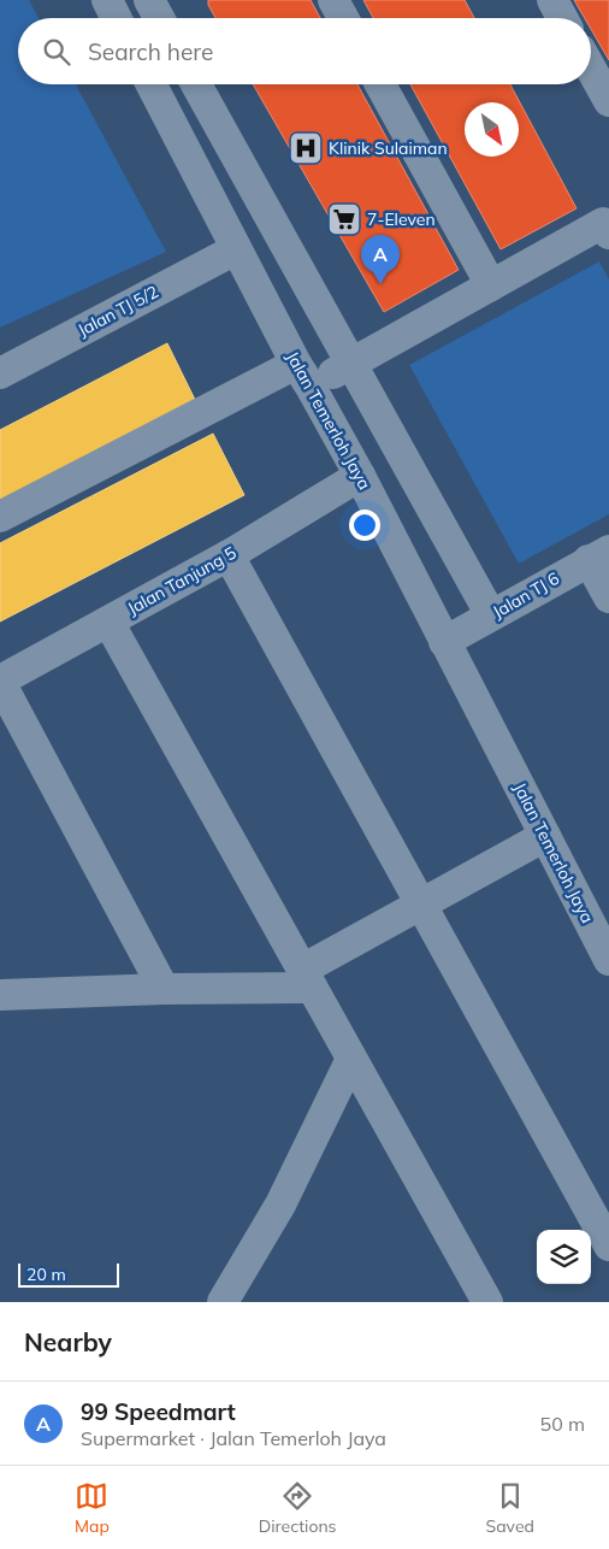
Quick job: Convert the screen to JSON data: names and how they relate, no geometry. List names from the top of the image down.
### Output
{
  "streets": {
    "street": [
      "Jalan TJ 5/2",
      "Jalan Temerloh Jaya",
      "Jalan Tanjung 5",
      "Jalan TJ 6"
    ]
  },
  "crossings": [
    ["Jalan TJ 5/2", "Jalan Temerloh Jaya"],
    ["Jalan Temerloh Jaya", "Jalan Tanjung 5"],
    ["Jalan Temerloh Jaya", "Jalan TJ 6"]
  ],
  "places": {
    "hospital": ["Klinik Sulaiman"],
    "supermarket": ["7-Eleven"]
  },
  "scale_bar": "20 m",
  "north": "bottom right",
  "page": {
    "search": "Search here",
    "pins": "A",
    "scale": "20 m",
    "heading": "Nearby",
    "list": [
      {
        "mark": "A",
        "name": "99 Speedmart",
        "note": "Supermarket · Jalan Temerloh Jaya",
        "value": "50 m"
      }
    ],
    "nav": ["Map", "Directions", "Saved"]
  }
}
